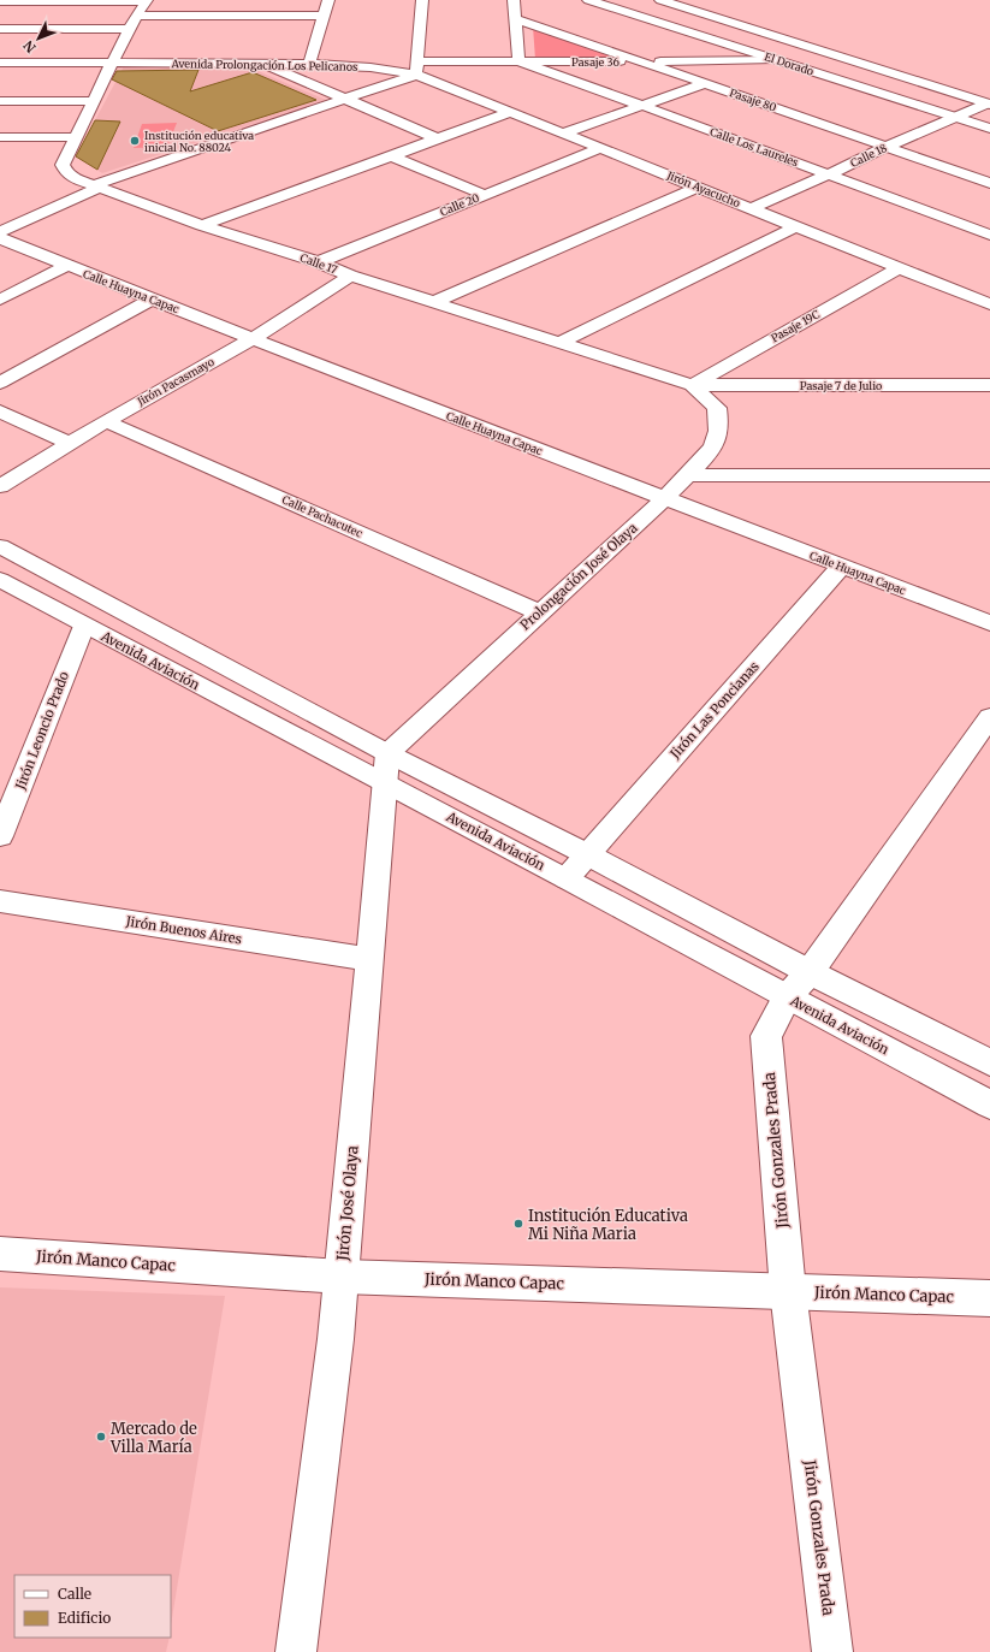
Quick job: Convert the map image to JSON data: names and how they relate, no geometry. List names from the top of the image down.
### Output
{
  "streets": {
    "street": [
      "Pasaje 36",
      "El Dorado",
      "Avenida Prolongación Los Pelicanos",
      "Pasaje 80",
      "Calle Los Laureles",
      "Calle 18",
      "Jirón Ayacucho",
      "Calle 20",
      "Calle 17",
      "Calle Huayna Capac",
      "Pasaje 19C",
      "Jirón Pacasmayo",
      "Pasaje 7 de Julio",
      "Calle Pachacutec",
      "Prolongación José Olaya",
      "Avenida Aviación",
      "Jirón Las Poncianas",
      "Jirón Leoncio Prado",
      "Jirón Buenos Aires",
      "Jirón Gonzales Prada",
      "Jirón José Olaya",
      "Jirón Manco Capac"
    ]
  },
  "crossings": [
    ["Pasaje 36", "El Dorado"],
    ["Pasaje 36", "Avenida Prolongación Los Pelicanos"],
    ["Pasaje 36", "Pasaje 80"],
    ["Pasaje 36", "Calle Los Laureles"],
    ["Pasaje 36", "Jirón Ayacucho"],
    ["El Dorado", "Calle 18"],
    ["Avenida Prolongación Los Pelicanos", "Jirón Ayacucho"],
    ["Avenida Prolongación Los Pelicanos", "Calle 17"],
    ["Pasaje 80", "Calle 18"],
    ["Calle Los Laureles", "Calle 18"],
    ["Calle 18", "Jirón Ayacucho"],
    ["Jirón Ayacucho", "Calle 20"],
    ["Jirón Ayacucho", "Pasaje 19C"],
    ["Calle 20", "Calle 17"],
    ["Calle 17", "Pasaje 19C"],
    ["Calle 17", "Jirón Pacasmayo"],
    ["Calle 17", "Pasaje 7 de Julio"],
    ["Calle 17", "Prolongación José Olaya"],
    ["Calle Huayna Capac", "Jirón Pacasmayo"],
    ["Calle Huayna Capac", "Prolongación José Olaya"],
    ["Calle Huayna Capac", "Jirón Las Poncianas"],
    ["Pasaje 19C", "Pasaje 7 de Julio"],
    ["Pasaje 19C", "Prolongación José Olaya"],
    ["Jirón Pacasmayo", "Calle Pachacutec"],
    ["Pasaje 7 de Julio", "Prolongación José Olaya"],
    ["Calle Pachacutec", "Prolongación José Olaya"],
    ["Prolongación José Olaya", "Avenida Aviación"],
    ["Prolongación José Olaya", "Jirón José Olaya"],
    ["Avenida Aviación", "Jirón Las Poncianas"],
    ["Avenida Aviación", "Jirón Leoncio Prado"],
    ["Avenida Aviación", "Jirón Gonzales Prada"],
    ["Avenida Aviación", "Jirón José Olaya"],
    ["Jirón Buenos Aires", "Jirón José Olaya"],
    ["Jirón Gonzales Prada", "Jirón Manco Capac"],
    ["Jirón José Olaya", "Jirón Manco Capac"]
  ],
  "places": ["Institución educativa inicial No. 88024", "Institución Educativa Mi Niña Maria", "Mercado de Villa María"],
  "legend": ["Calle", "Edificio"],
  "north": "bottom left"
}
